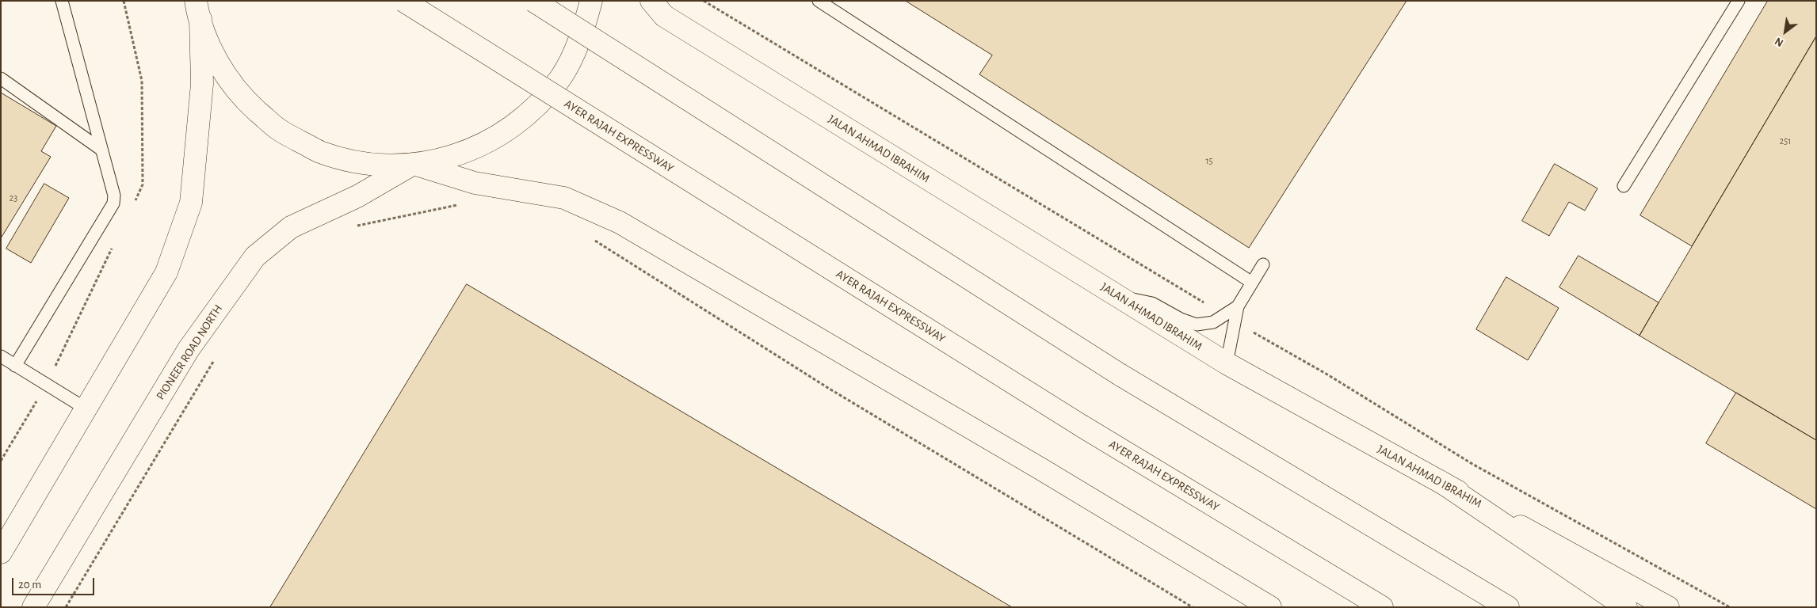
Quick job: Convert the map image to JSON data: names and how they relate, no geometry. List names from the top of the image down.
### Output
{
  "streets": {
    "main road": ["AYER RAJAH EXPRESSWAY", "JALAN AHMAD IBRAHIM", "PIONEER ROAD NORTH"]
  },
  "house_numbers": ["251", "15", "23"],
  "scale_bar": "20 m",
  "north": "bottom left"
}
